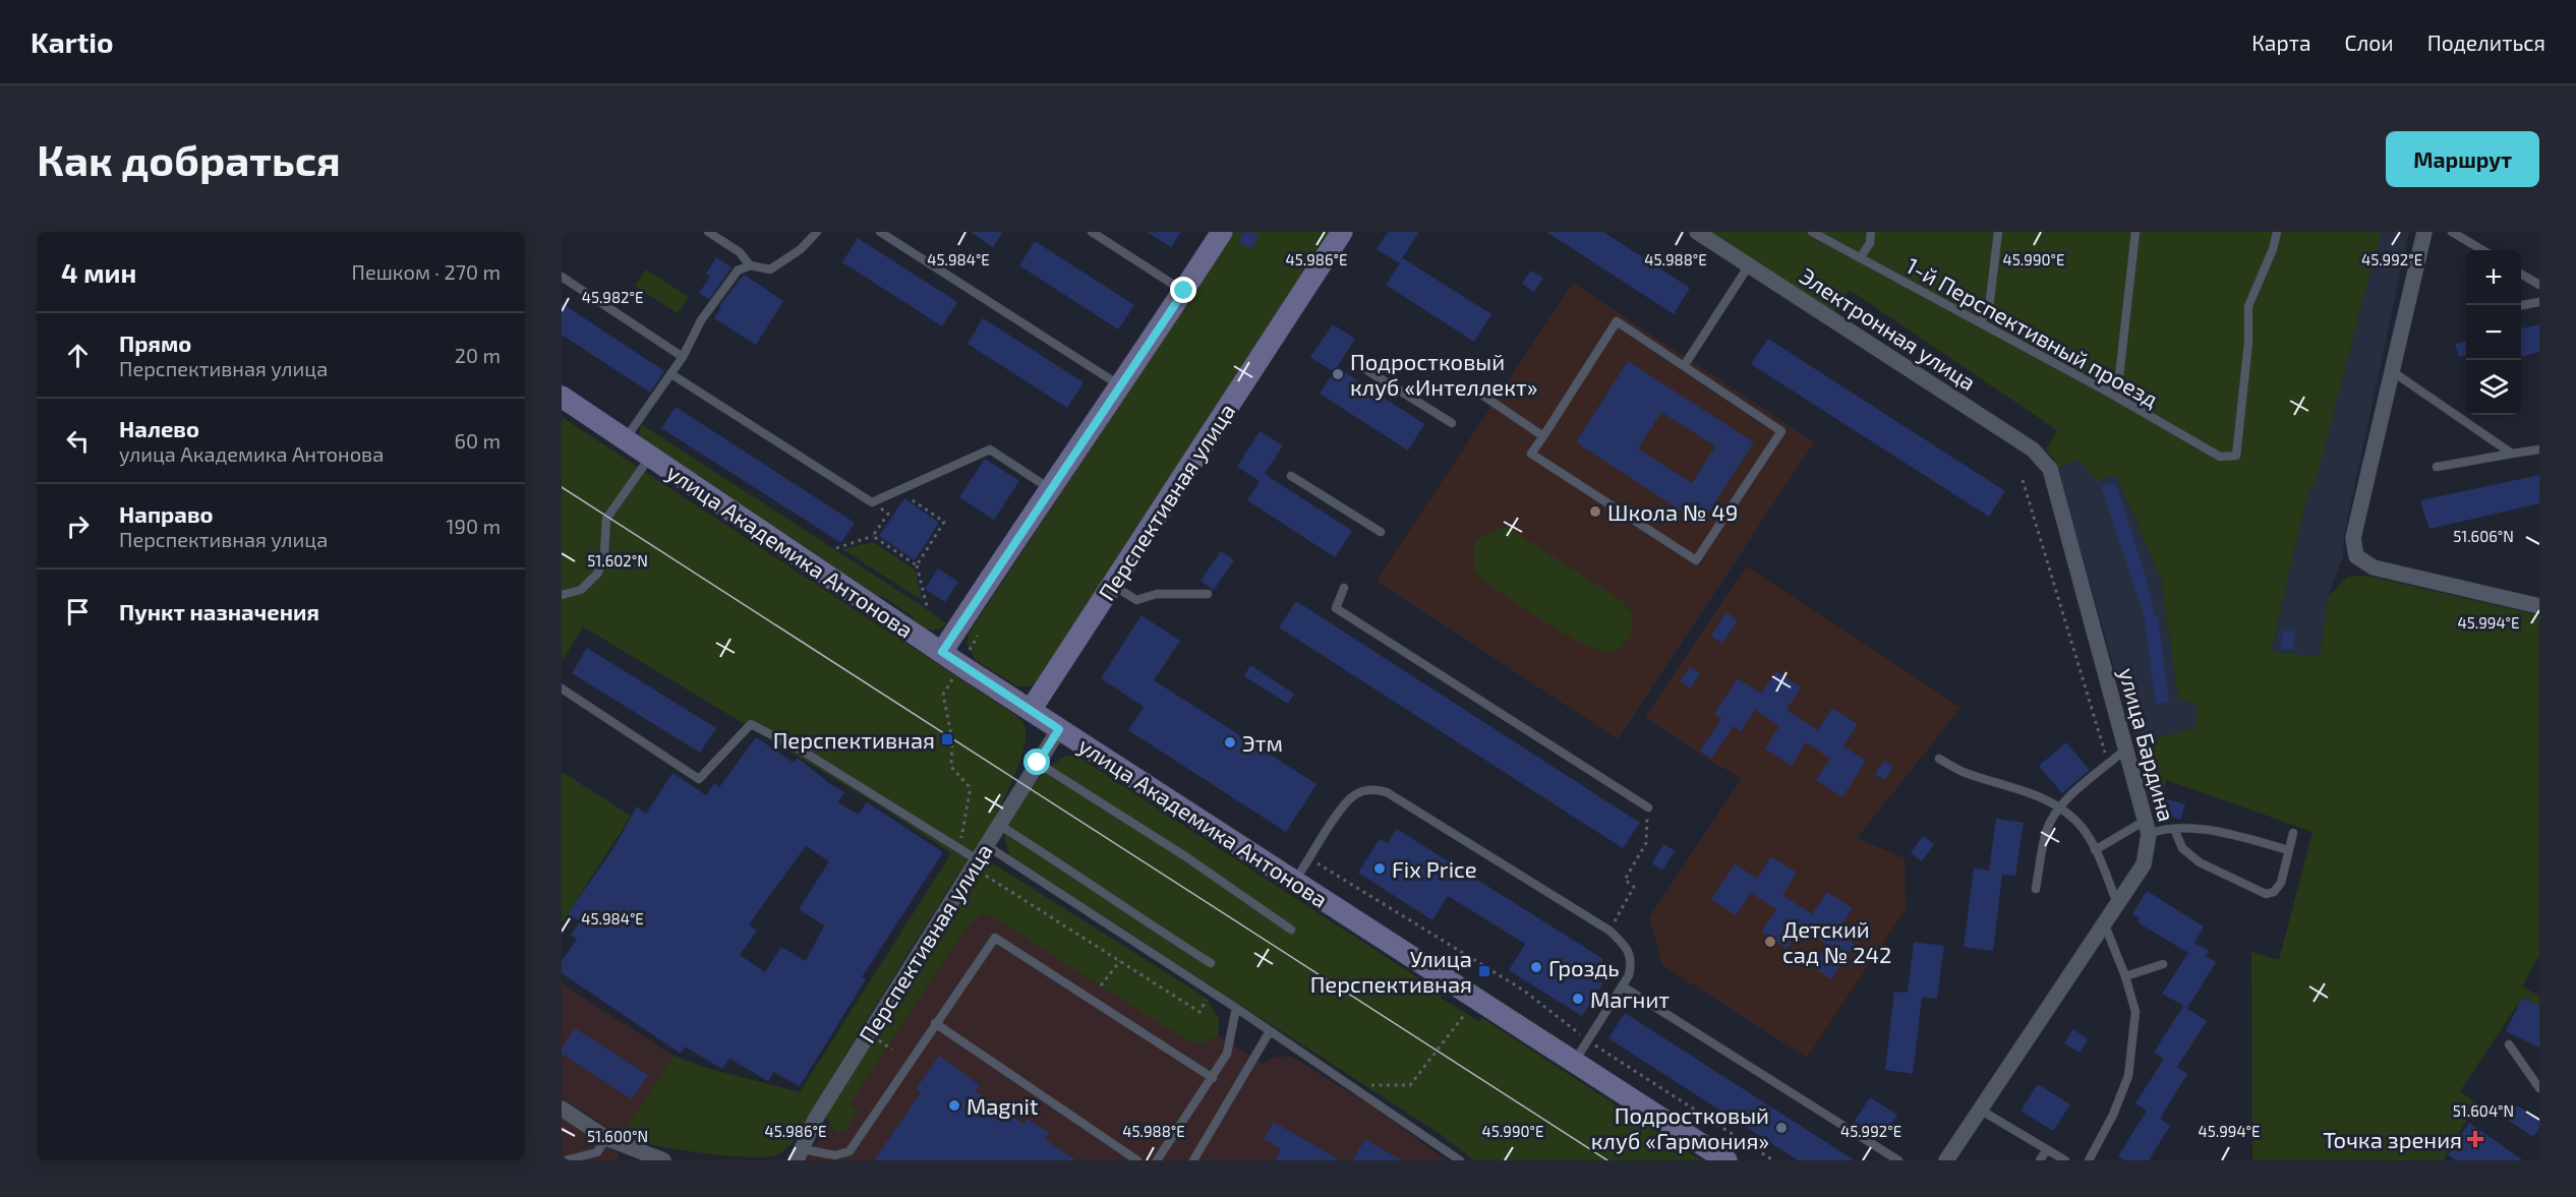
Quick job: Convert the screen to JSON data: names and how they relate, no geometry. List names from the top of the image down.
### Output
{
  "streets": {
    "main road": ["Перспективная улица", "улица Академика Антонова"],
    "street": ["Электронная улица", "улица Бардина"],
    "lane": ["1-й Перспективный проезд"]
  },
  "crossings": [
    ["Электронная улица", "улица Бардина"],
    ["Перспективная улица", "улица Академика Антонова"]
  ],
  "places": {
    "other": [
      "Подростковый клуб «Интеллект»",
      "Школа № 49",
      "Этм",
      "Fix Price",
      "Детский сад № 242",
      "Гроздь",
      "Магнит",
      "Magnit",
      "Подростковый клуб «Гармония»"
    ],
    "transit": ["Перспективная", "Улица Перспективная"],
    "health": ["Точка зрения"]
  },
  "page": {
    "header": "Kartio",
    "nav": ["Карта", "Слои", "Поделиться"],
    "buttons": "Маршрут",
    "title": "Как добраться",
    "heading": ["4 мин", "Пешком · 270 m"],
    "map_buttons": ["+", "−"],
    "list": [
      ["Прямо", "Перспективная улица", "20 m"],
      ["Налево", "улица Академика Антонова", "60 m"],
      ["Направо", "Перспективная улица", "190 m"],
      "Пункт назначения"
    ]
  },
  "coordinates": [
    "45.984°E",
    "45.986°E",
    "45.988°E",
    "45.990°E",
    "45.992°E",
    "45.982°E",
    "51.606°N",
    "51.602°N",
    "45.994°E",
    "51.604°N",
    "51.600°N"
  ]
}
